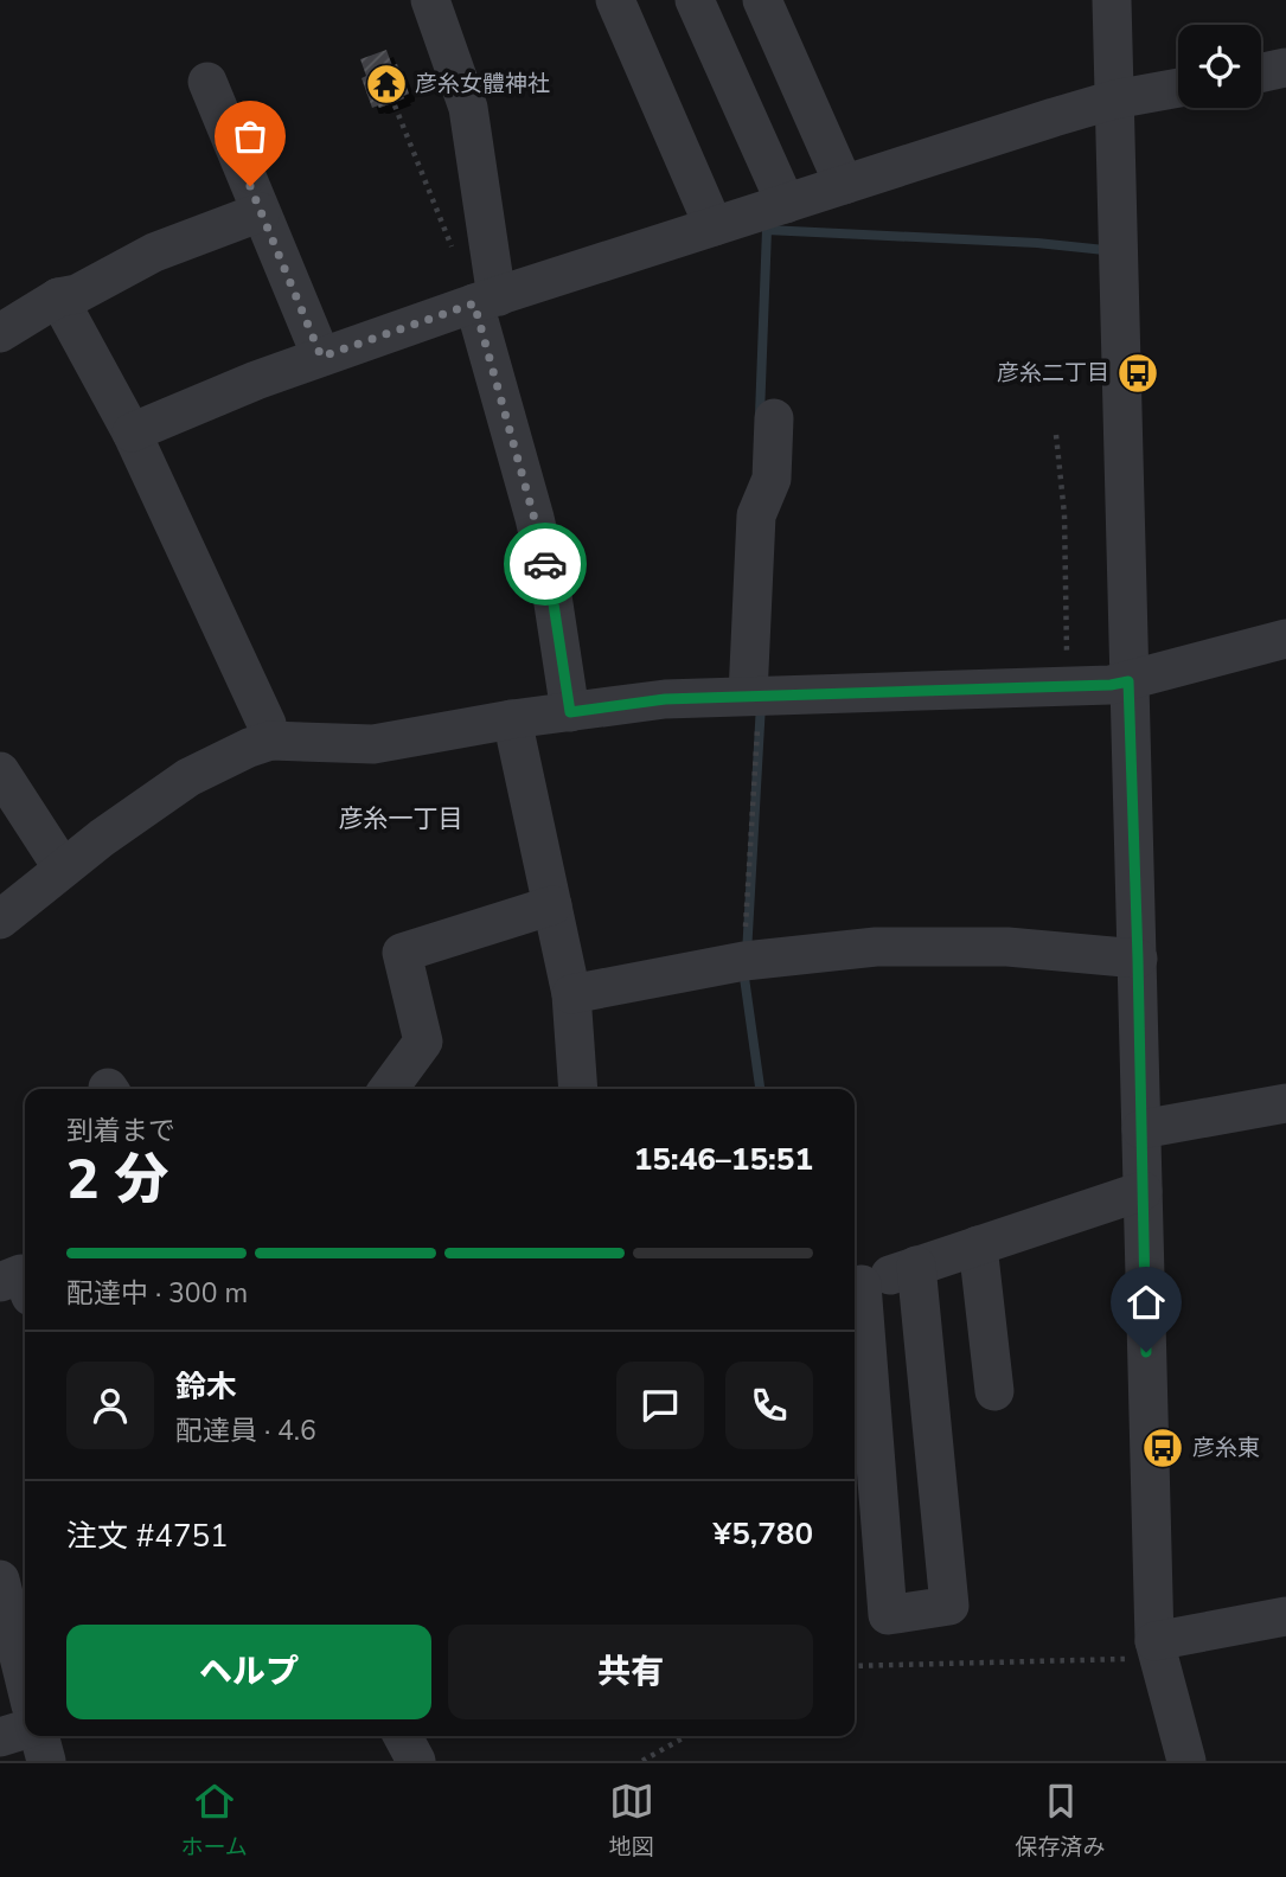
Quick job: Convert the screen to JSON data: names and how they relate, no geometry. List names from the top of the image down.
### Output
{
  "districts": ["彦糸一丁目"],
  "places": {
    "temple": ["彦糸女體神社"],
    "bus stop": ["彦糸二丁目", "彦糸東"]
  },
  "page": {
    "heading": ["2 分", "到着まで", "15:46–15:51"],
    "panel": [
      "鈴木",
      "配達員 · 4.6",
      "注文 #4751",
      "¥5,780"
    ],
    "bar": "配達中 · 300 m",
    "buttons": ["ヘルプ", "共有"],
    "tabs": ["ホーム", "地図", "保存済み"]
  }
}
